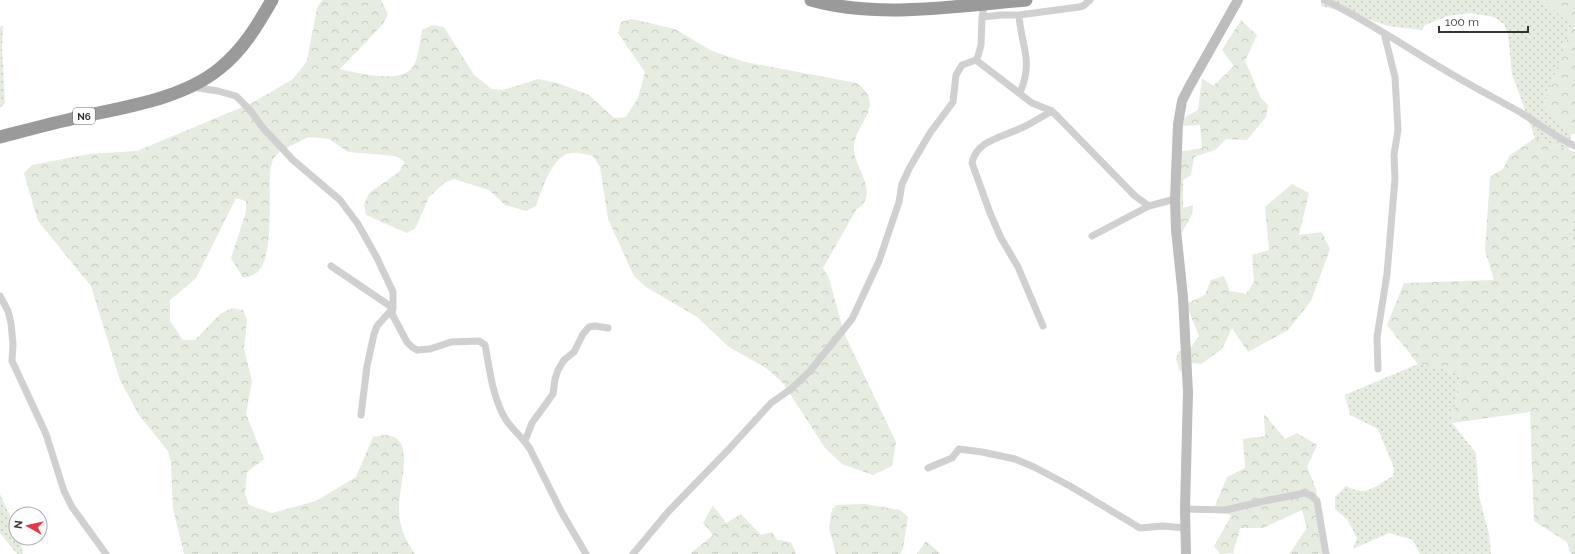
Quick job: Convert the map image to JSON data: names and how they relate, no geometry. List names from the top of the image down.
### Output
{
  "streets": {
    "highway": ["N6"]
  },
  "scale_bar": "100 m",
  "north": "left"
}
